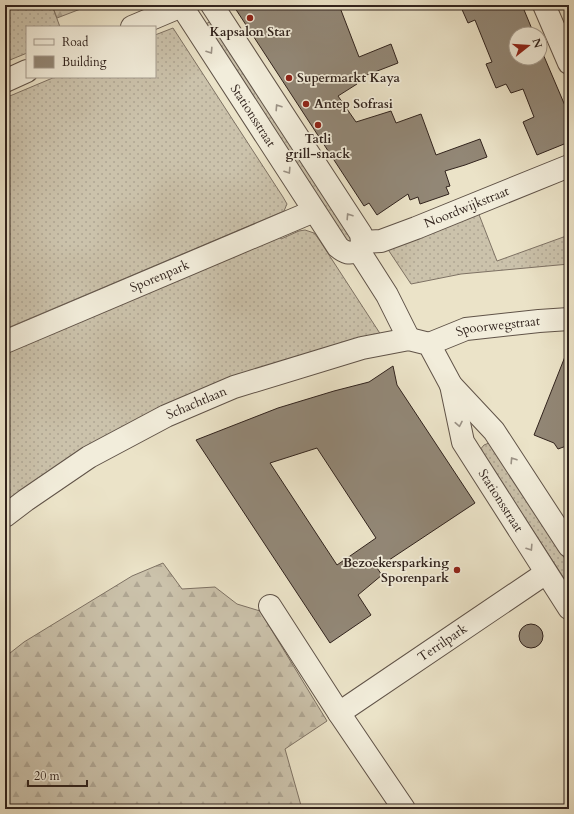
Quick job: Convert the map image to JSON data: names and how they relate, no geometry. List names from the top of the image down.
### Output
{
  "streets": {
    "street": [
      "Stationsstraat",
      "Noordwijkstraat",
      "Sporenpark",
      "Spoorwegstraat",
      "Schachtlaan",
      "Terrilpark"
    ]
  },
  "crossings": [
    ["Stationsstraat", "Noordwijkstraat"],
    ["Stationsstraat", "Sporenpark"],
    ["Stationsstraat", "Spoorwegstraat"],
    ["Stationsstraat", "Schachtlaan"],
    ["Stationsstraat", "Terrilpark"],
    ["Spoorwegstraat", "Schachtlaan"]
  ],
  "places": [
    "Kapsalon Star",
    "Supermarkt Kaya",
    "Antep Sofrasi",
    "Tatli grill-snack",
    "Bezoekersparking Sporenpark"
  ],
  "legend": ["Road", "Building"],
  "scale_bar": "20 m",
  "north": "right"
}
